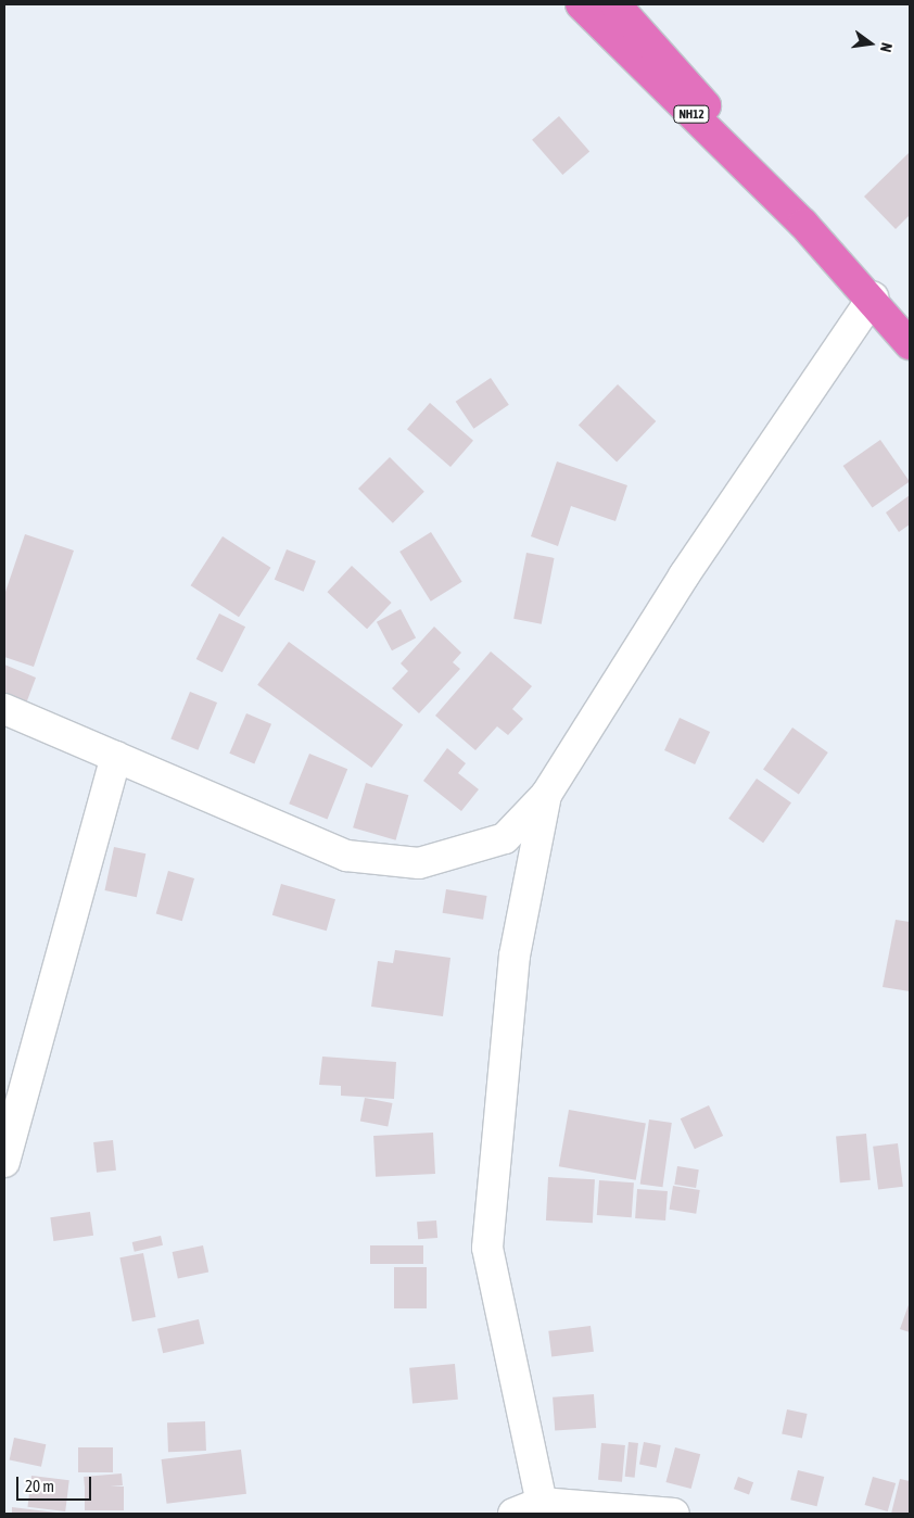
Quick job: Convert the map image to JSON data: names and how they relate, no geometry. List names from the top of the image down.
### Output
{
  "streets": {
    "highway": ["NH12"]
  },
  "scale_bar": "20 m",
  "north": "right"
}
